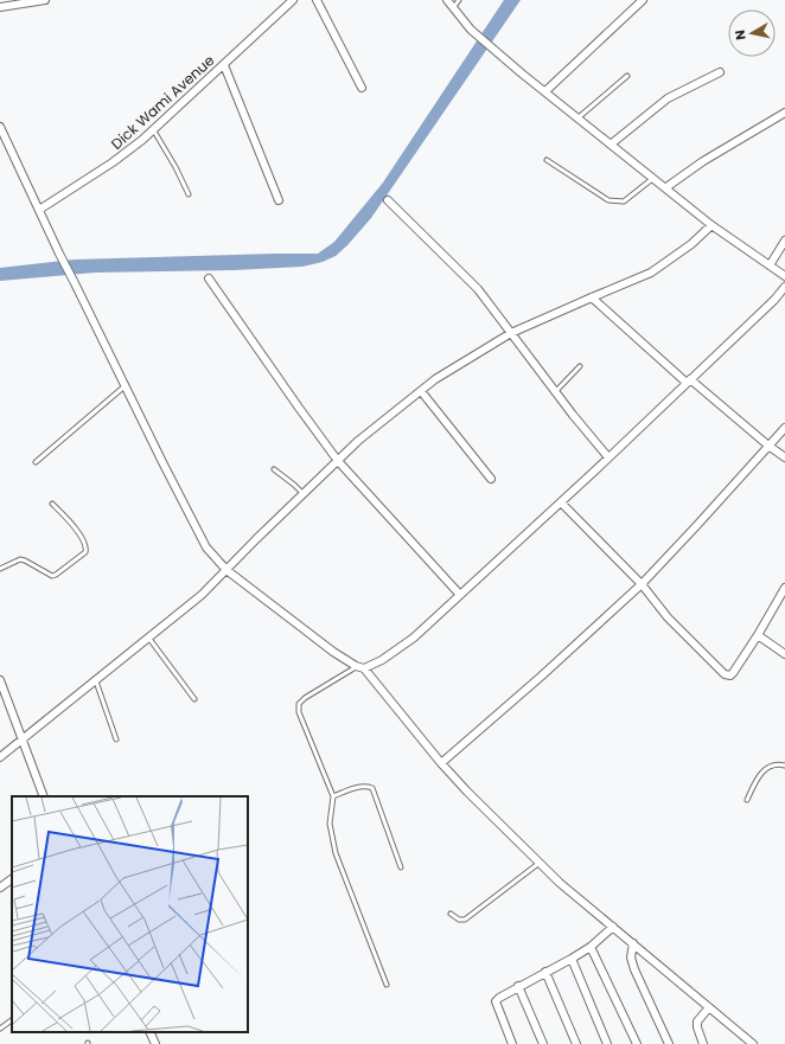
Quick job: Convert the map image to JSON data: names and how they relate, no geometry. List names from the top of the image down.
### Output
{
  "streets": {
    "street": ["Dick Wami Avenue"]
  },
  "north": "left"
}
